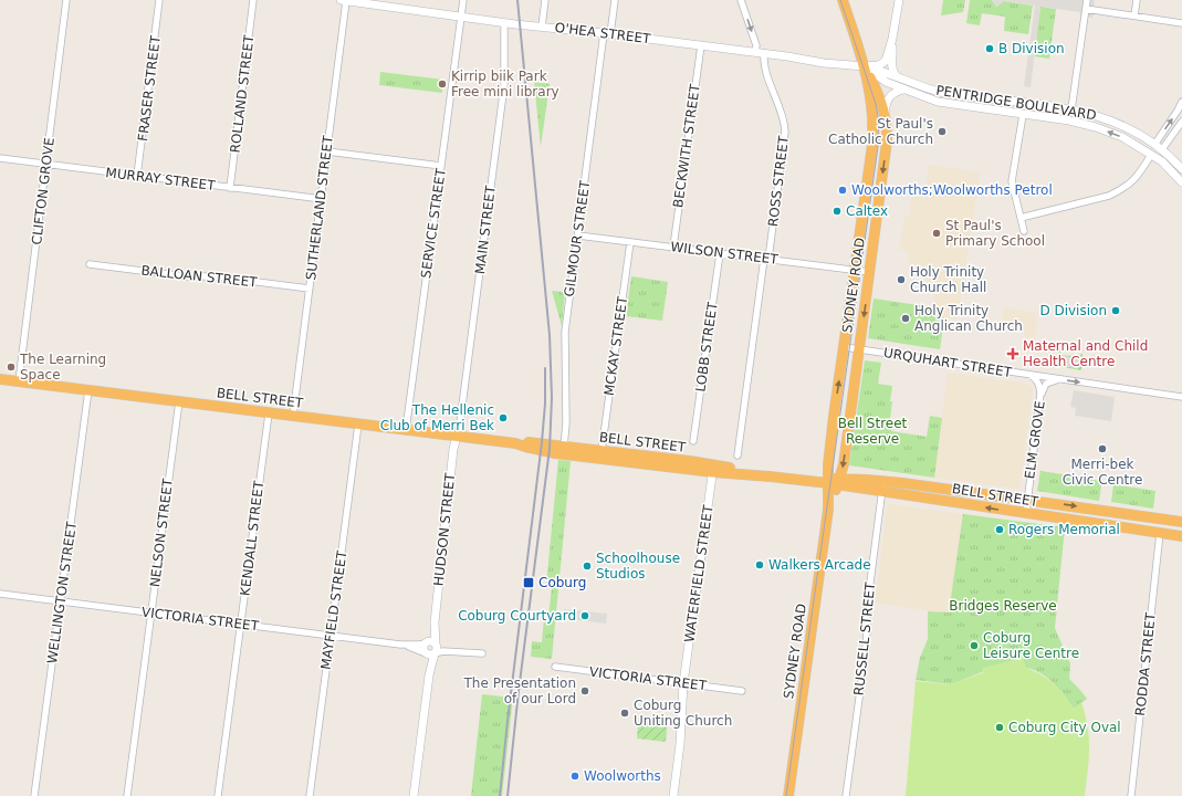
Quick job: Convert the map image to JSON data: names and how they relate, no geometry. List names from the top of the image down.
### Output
{
  "streets": {
    "highway": ["SYDNEY ROAD", "BELL STREET"],
    "street": [
      "O'HEA STREET",
      "FRASER STREET",
      "ROLLAND STREET",
      "PENTRIDGE BOULEVARD",
      "BECKWITH STREET",
      "MURRAY STREET",
      "ROSS STREET",
      "CLIFTON GROVE",
      "SUTHERLAND STREET",
      "SERVICE STREET",
      "MAIN STREET",
      "GILMOUR STREET",
      "WILSON STREET",
      "BALLOAN STREET",
      "MCKAY STREET",
      "LOBB STREET",
      "URQUHART STREET",
      "ELM GROVE",
      "HUDSON STREET",
      "NELSON STREET",
      "KENDALL STREET",
      "WATERFIELD STREET",
      "WELLINGTON STREET",
      "MAYFIELD STREET",
      "VICTORIA STREET",
      "RUSSELL STREET",
      "RODDA STREET"
    ]
  },
  "crossings": [
    ["O'HEA STREET", "PENTRIDGE BOULEVARD"],
    ["O'HEA STREET", "BECKWITH STREET"],
    ["O'HEA STREET", "ROSS STREET"],
    ["O'HEA STREET", "SUTHERLAND STREET"],
    ["O'HEA STREET", "SERVICE STREET"],
    ["O'HEA STREET", "MAIN STREET"],
    ["O'HEA STREET", "GILMOUR STREET"],
    ["O'HEA STREET", "SYDNEY ROAD"],
    ["FRASER STREET", "MURRAY STREET"],
    ["ROLLAND STREET", "MURRAY STREET"],
    ["PENTRIDGE BOULEVARD", "SYDNEY ROAD"],
    ["BECKWITH STREET", "WILSON STREET"],
    ["MURRAY STREET", "CLIFTON GROVE"],
    ["MURRAY STREET", "SUTHERLAND STREET"],
    ["ROSS STREET", "WILSON STREET"],
    ["CLIFTON GROVE", "BELL STREET"],
    ["SUTHERLAND STREET", "BALLOAN STREET"],
    ["SUTHERLAND STREET", "BELL STREET"],
    ["SERVICE STREET", "BELL STREET"],
    ["MAIN STREET", "BELL STREET"],
    ["MAIN STREET", "HUDSON STREET"],
    ["GILMOUR STREET", "WILSON STREET"],
    ["GILMOUR STREET", "BELL STREET"],
    ["WILSON STREET", "SYDNEY ROAD"],
    ["WILSON STREET", "MCKAY STREET"],
    ["WILSON STREET", "LOBB STREET"],
    ["SYDNEY ROAD", "URQUHART STREET"],
    ["SYDNEY ROAD", "BELL STREET"],
    ["MCKAY STREET", "BELL STREET"],
    ["URQUHART STREET", "ELM GROVE"],
    ["BELL STREET", "ELM GROVE"],
    ["BELL STREET", "HUDSON STREET"],
    ["BELL STREET", "NELSON STREET"],
    ["BELL STREET", "KENDALL STREET"],
    ["BELL STREET", "WATERFIELD STREET"],
    ["BELL STREET", "WELLINGTON STREET"],
    ["BELL STREET", "MAYFIELD STREET"],
    ["BELL STREET", "RUSSELL STREET"],
    ["BELL STREET", "RODDA STREET"],
    ["HUDSON STREET", "VICTORIA STREET"],
    ["NELSON STREET", "VICTORIA STREET"],
    ["KENDALL STREET", "VICTORIA STREET"],
    ["WATERFIELD STREET", "VICTORIA STREET"],
    ["WELLINGTON STREET", "VICTORIA STREET"],
    ["MAYFIELD STREET", "VICTORIA STREET"]
  ],
  "one_way": ["URQUHART STREET"],
  "parks": ["Bell Street Reserve", "Bridges Reserve"],
  "places": {
    "other": [
      "B Division",
      "Kirrip biik Park Free mini library",
      "St Paul's Catholic Church",
      "Woolworths;Woolworths Petrol",
      "Caltex",
      "St Paul's Primary School",
      "Holy Trinity Church Hall",
      "D Division",
      "Holy Trinity Anglican Church",
      "The Learning Space",
      "The Hellenic Club of Merri Bek",
      "Merri-bek Civic Centre",
      "Rogers Memorial",
      "Walkers Arcade",
      "Schoolhouse Studios",
      "Coburg Courtyard",
      "Coburg Leisure Centre",
      "The Presentation of our Lord",
      "Coburg Uniting Church",
      "Coburg City Oval",
      "Woolworths"
    ],
    "health": ["Maternal and Child Health Centre"],
    "transit": ["Coburg"]
  }
}
